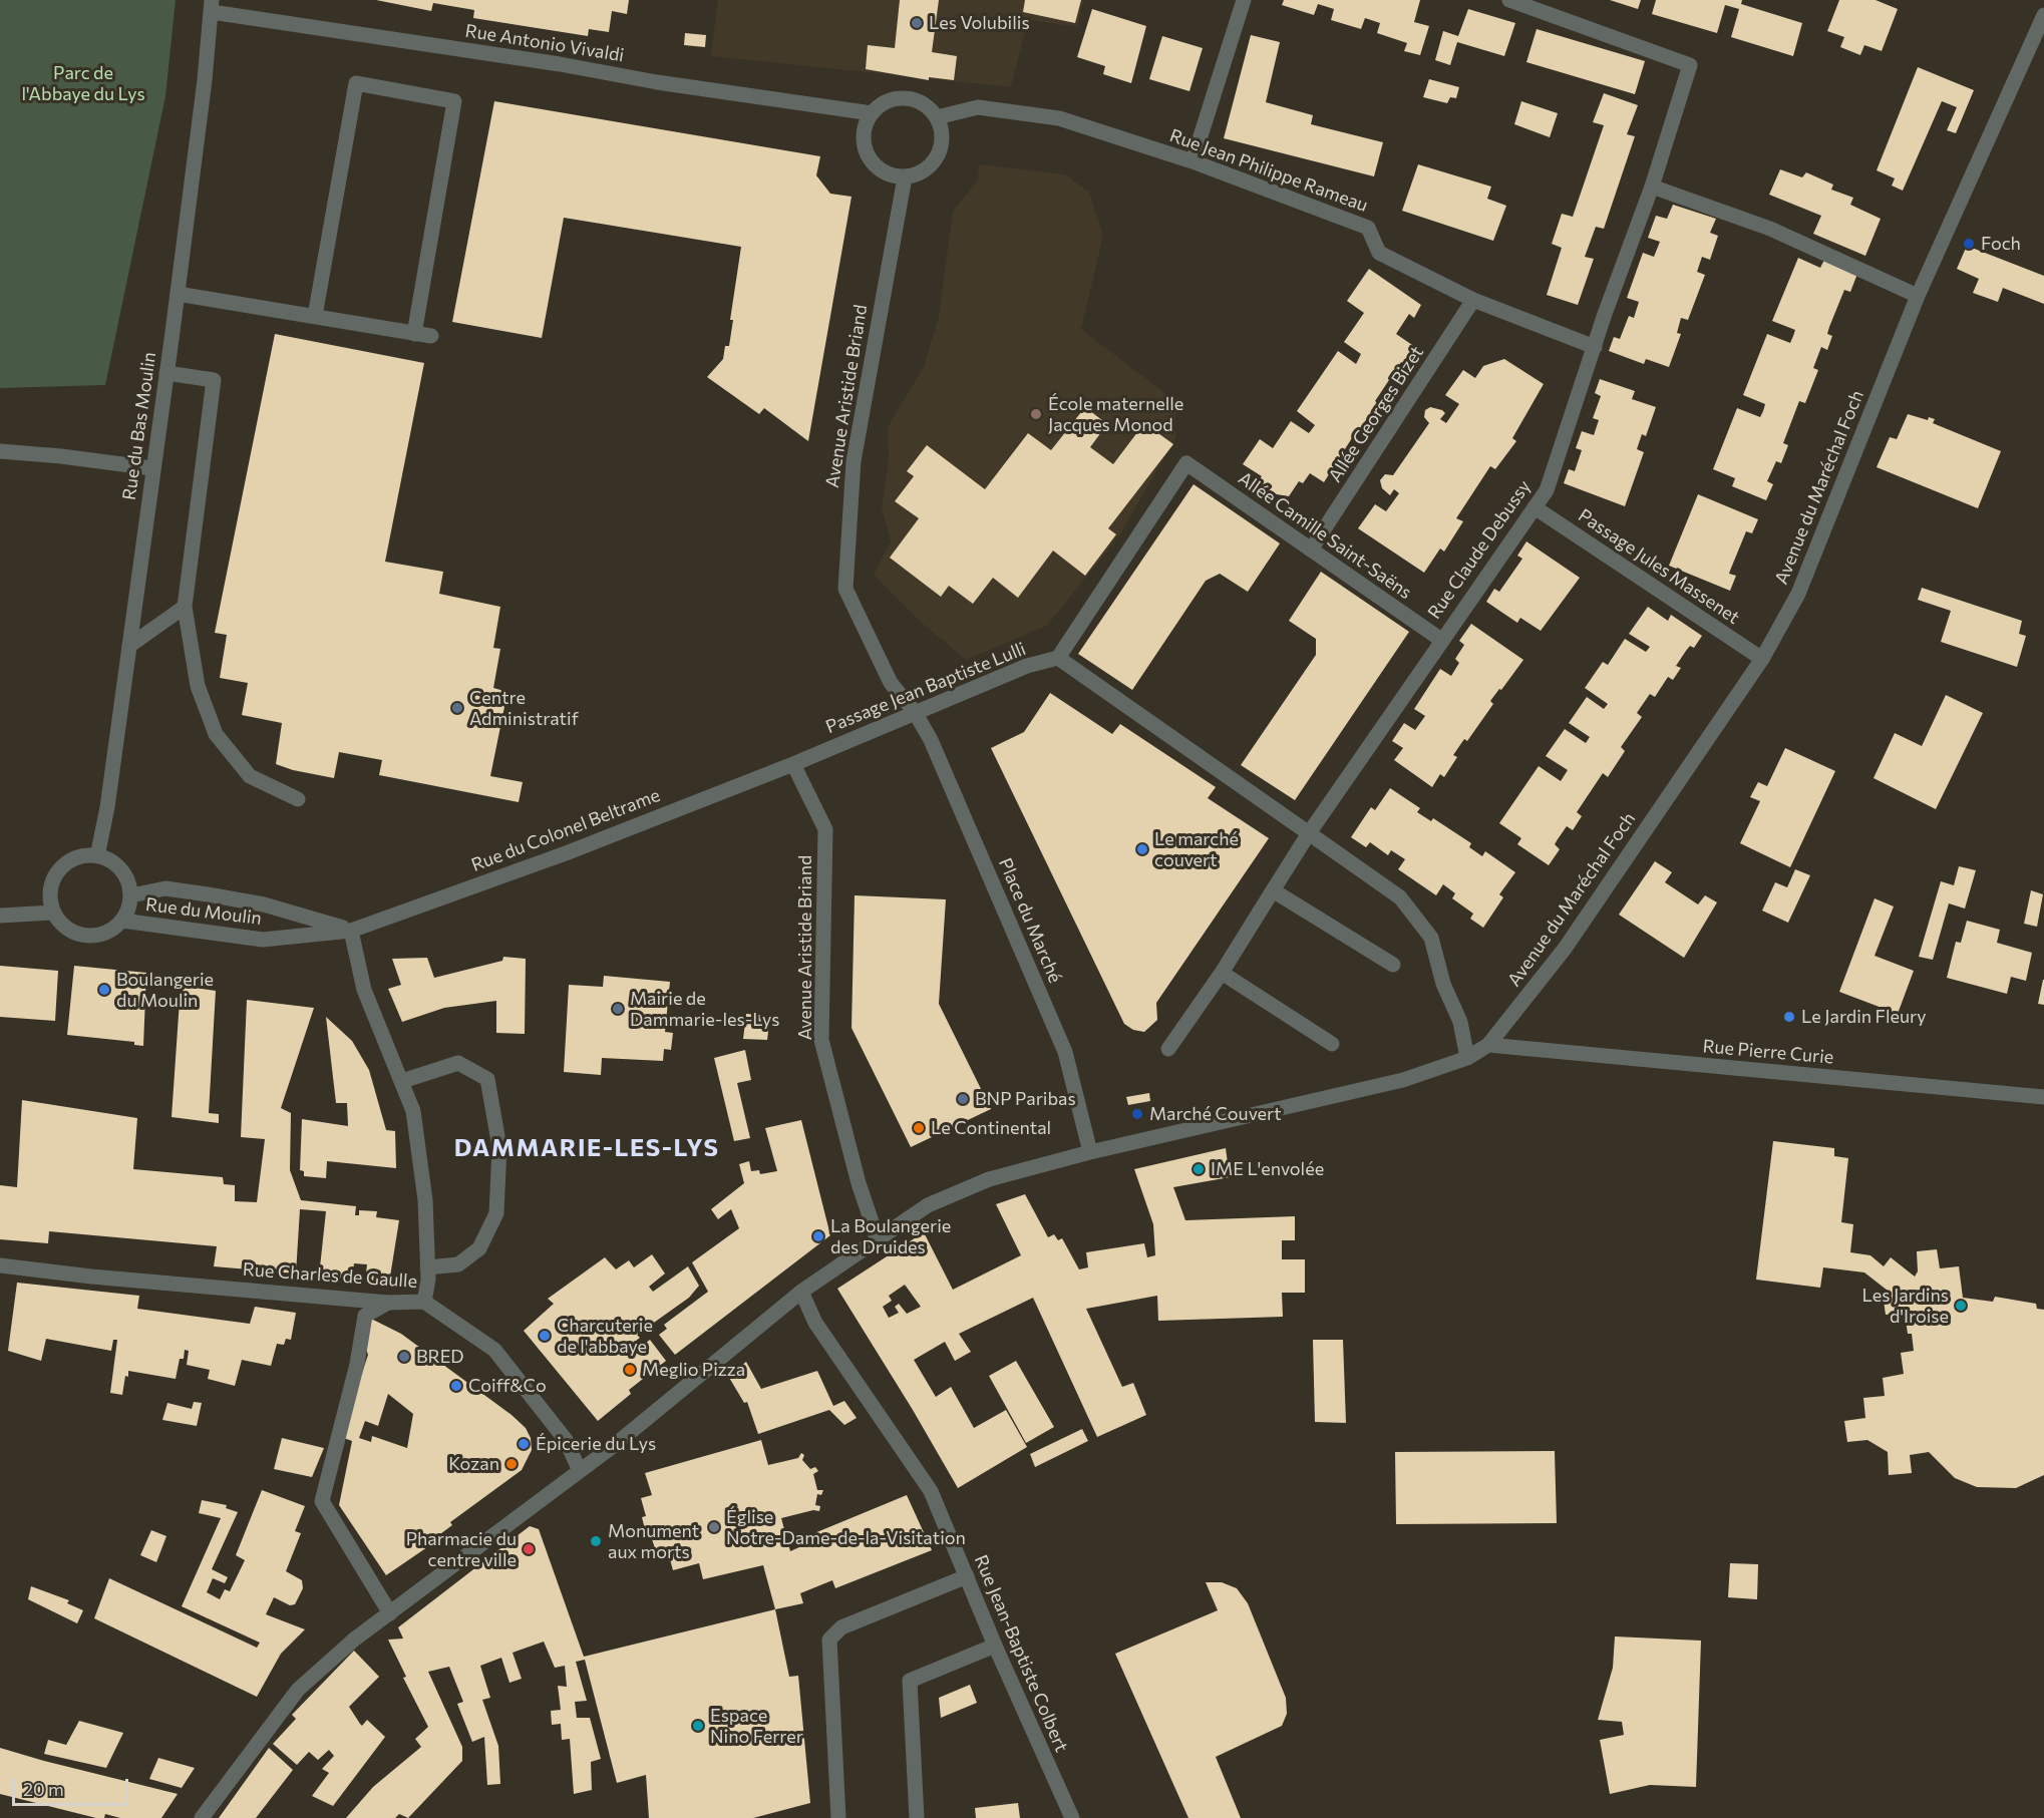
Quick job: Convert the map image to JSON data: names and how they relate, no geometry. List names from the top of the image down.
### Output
{
  "streets": {
    "street": [
      "Rue Antonio Vivaldi",
      "Rue Jean Philippe Rameau",
      "Avenue Aristide Briand",
      "Allée Georges Bizet",
      "Rue du Bas Moulin",
      "Avenue du Maréchal Foch",
      "Allée Camille Saint-Saëns",
      "Rue Claude Debussy",
      "Passage Jules Massenet",
      "Passage Jean Baptiste Lulli",
      "Rue du Colonel Beltrame",
      "Rue du Moulin",
      "Place du Marché",
      "Rue Pierre Curie",
      "Rue Charles de Gaulle",
      "Rue Jean-Baptiste Colbert"
    ]
  },
  "crossings": [
    ["Rue Antonio Vivaldi", "Rue Jean Philippe Rameau"],
    ["Rue Antonio Vivaldi", "Avenue Aristide Briand"],
    ["Rue Antonio Vivaldi", "Rue du Bas Moulin"],
    ["Rue Jean Philippe Rameau", "Avenue Aristide Briand"],
    ["Rue Jean Philippe Rameau", "Allée Georges Bizet"],
    ["Rue Jean Philippe Rameau", "Rue Claude Debussy"],
    ["Avenue Aristide Briand", "Avenue du Maréchal Foch"],
    ["Avenue Aristide Briand", "Passage Jean Baptiste Lulli"],
    ["Avenue Aristide Briand", "Rue du Colonel Beltrame"],
    ["Avenue Aristide Briand", "Place du Marché"],
    ["Allée Georges Bizet", "Allée Camille Saint-Saëns"],
    ["Rue du Bas Moulin", "Rue du Moulin"],
    ["Avenue du Maréchal Foch", "Passage Jules Massenet"],
    ["Avenue du Maréchal Foch", "Place du Marché"],
    ["Avenue du Maréchal Foch", "Rue Pierre Curie"],
    ["Avenue du Maréchal Foch", "Rue Charles de Gaulle"],
    ["Avenue du Maréchal Foch", "Rue Jean-Baptiste Colbert"],
    ["Allée Camille Saint-Saëns", "Rue Claude Debussy"],
    ["Allée Camille Saint-Saëns", "Passage Jean Baptiste Lulli"],
    ["Rue Claude Debussy", "Passage Jules Massenet"],
    ["Passage Jean Baptiste Lulli", "Rue du Colonel Beltrame"],
    ["Passage Jean Baptiste Lulli", "Place du Marché"],
    ["Rue du Colonel Beltrame", "Rue du Moulin"]
  ],
  "districts": ["DAMMARIE-LES-LYS"],
  "parks": ["Parc de l'Abbaye du Lys"],
  "places": [
    "Les Volubilis",
    "Foch",
    "École maternelle Jacques Monod",
    "Centre Administratif",
    "Le marché couvert",
    "Boulangerie du Moulin",
    "Mairie de Dammarie-les-Lys",
    "Le Jardin Fleury",
    "BNP Paribas",
    "Marché Couvert",
    "Le Continental",
    "IME L'envolée",
    "La Boulangerie des Druides",
    "Les Jardins d'Iroise",
    "Charcuterie de l'abbaye",
    "BRED",
    "Meglio Pizza",
    "Coiff&Co",
    "Épicerie du Lys",
    "Kozan",
    "Église Notre-Dame-de-la-Visitation",
    "Monument aux morts",
    "Pharmacie du centre ville",
    "Espace Nino Ferrer"
  ],
  "scale_bar": "20 m"
}
